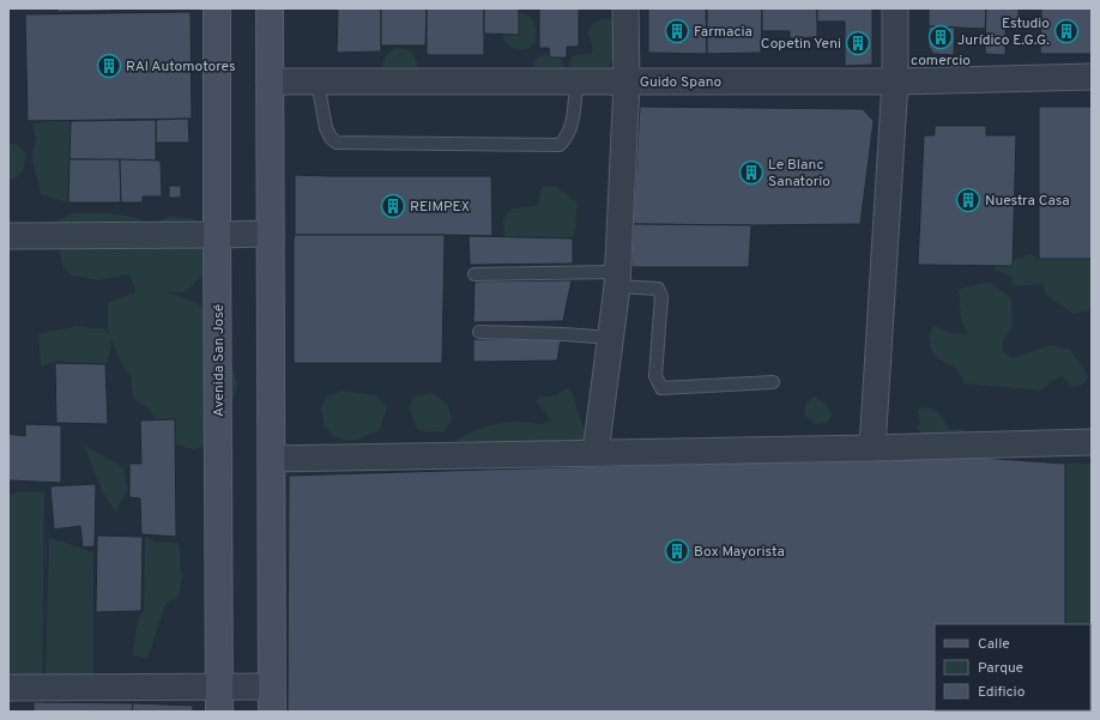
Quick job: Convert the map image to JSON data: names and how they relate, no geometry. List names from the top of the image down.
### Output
{
  "streets": {
    "street": ["Guido Spano", "Avenida San José"]
  },
  "places": {
    "building": [
      "Farmacia",
      "Estudio Jurídico E.G.G.",
      "comercio",
      "Copetin Yeni",
      "RAl Automotores",
      "Le Blanc Sanatorio",
      "Nuestra Casa",
      "REIMPEX",
      "Box Mayorista"
    ]
  },
  "legend": ["Calle", "Parque", "Edificio"]
}
